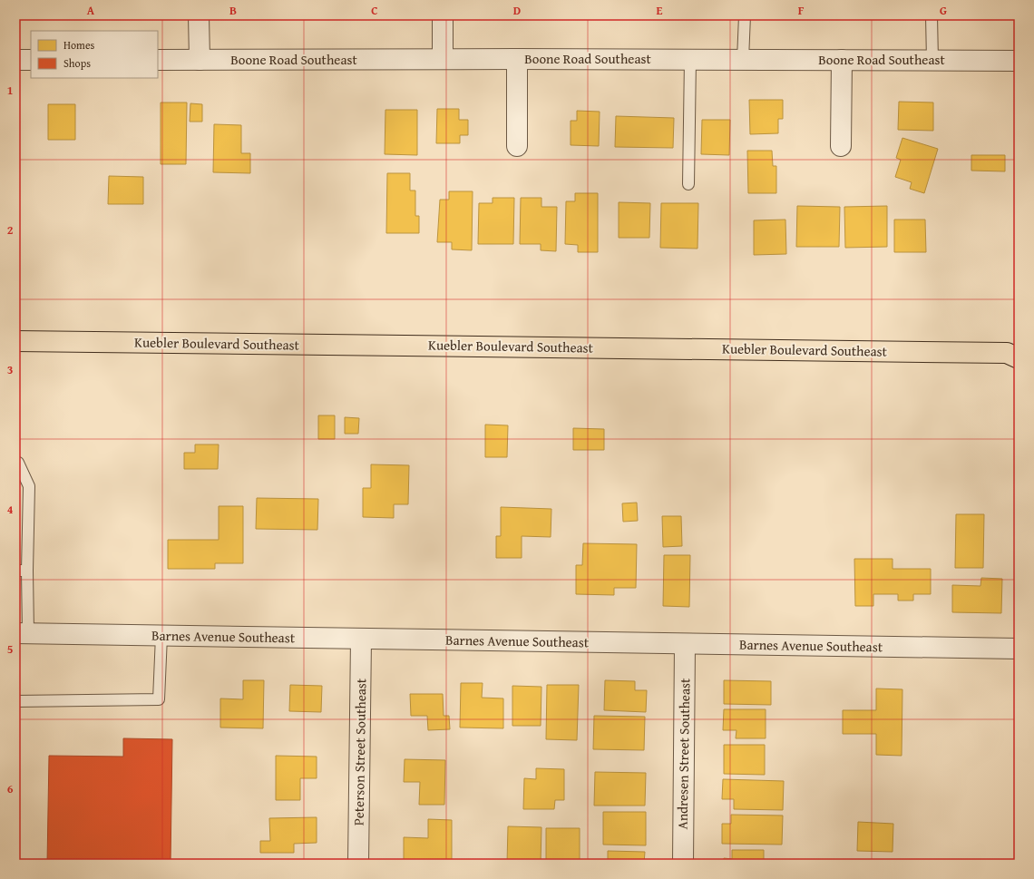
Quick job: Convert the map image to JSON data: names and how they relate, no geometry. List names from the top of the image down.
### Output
{
  "streets": {
    "main road": ["Kuebler Boulevard Southeast"],
    "street": [
      "Boone Road Southeast",
      "Barnes Avenue Southeast",
      "Peterson Street Southeast",
      "Andresen Street Southeast"
    ]
  },
  "crossings": [
    ["Barnes Avenue Southeast", "Peterson Street Southeast"],
    ["Barnes Avenue Southeast", "Andresen Street Southeast"]
  ],
  "legend": ["Homes", "Shops"],
  "grid": {
    "columns": [
      "A",
      "B",
      "C",
      "D",
      "E",
      "F",
      "G"
    ],
    "rows": [
      "1",
      "2",
      "3",
      "4",
      "5",
      "6"
    ]
  }
}
